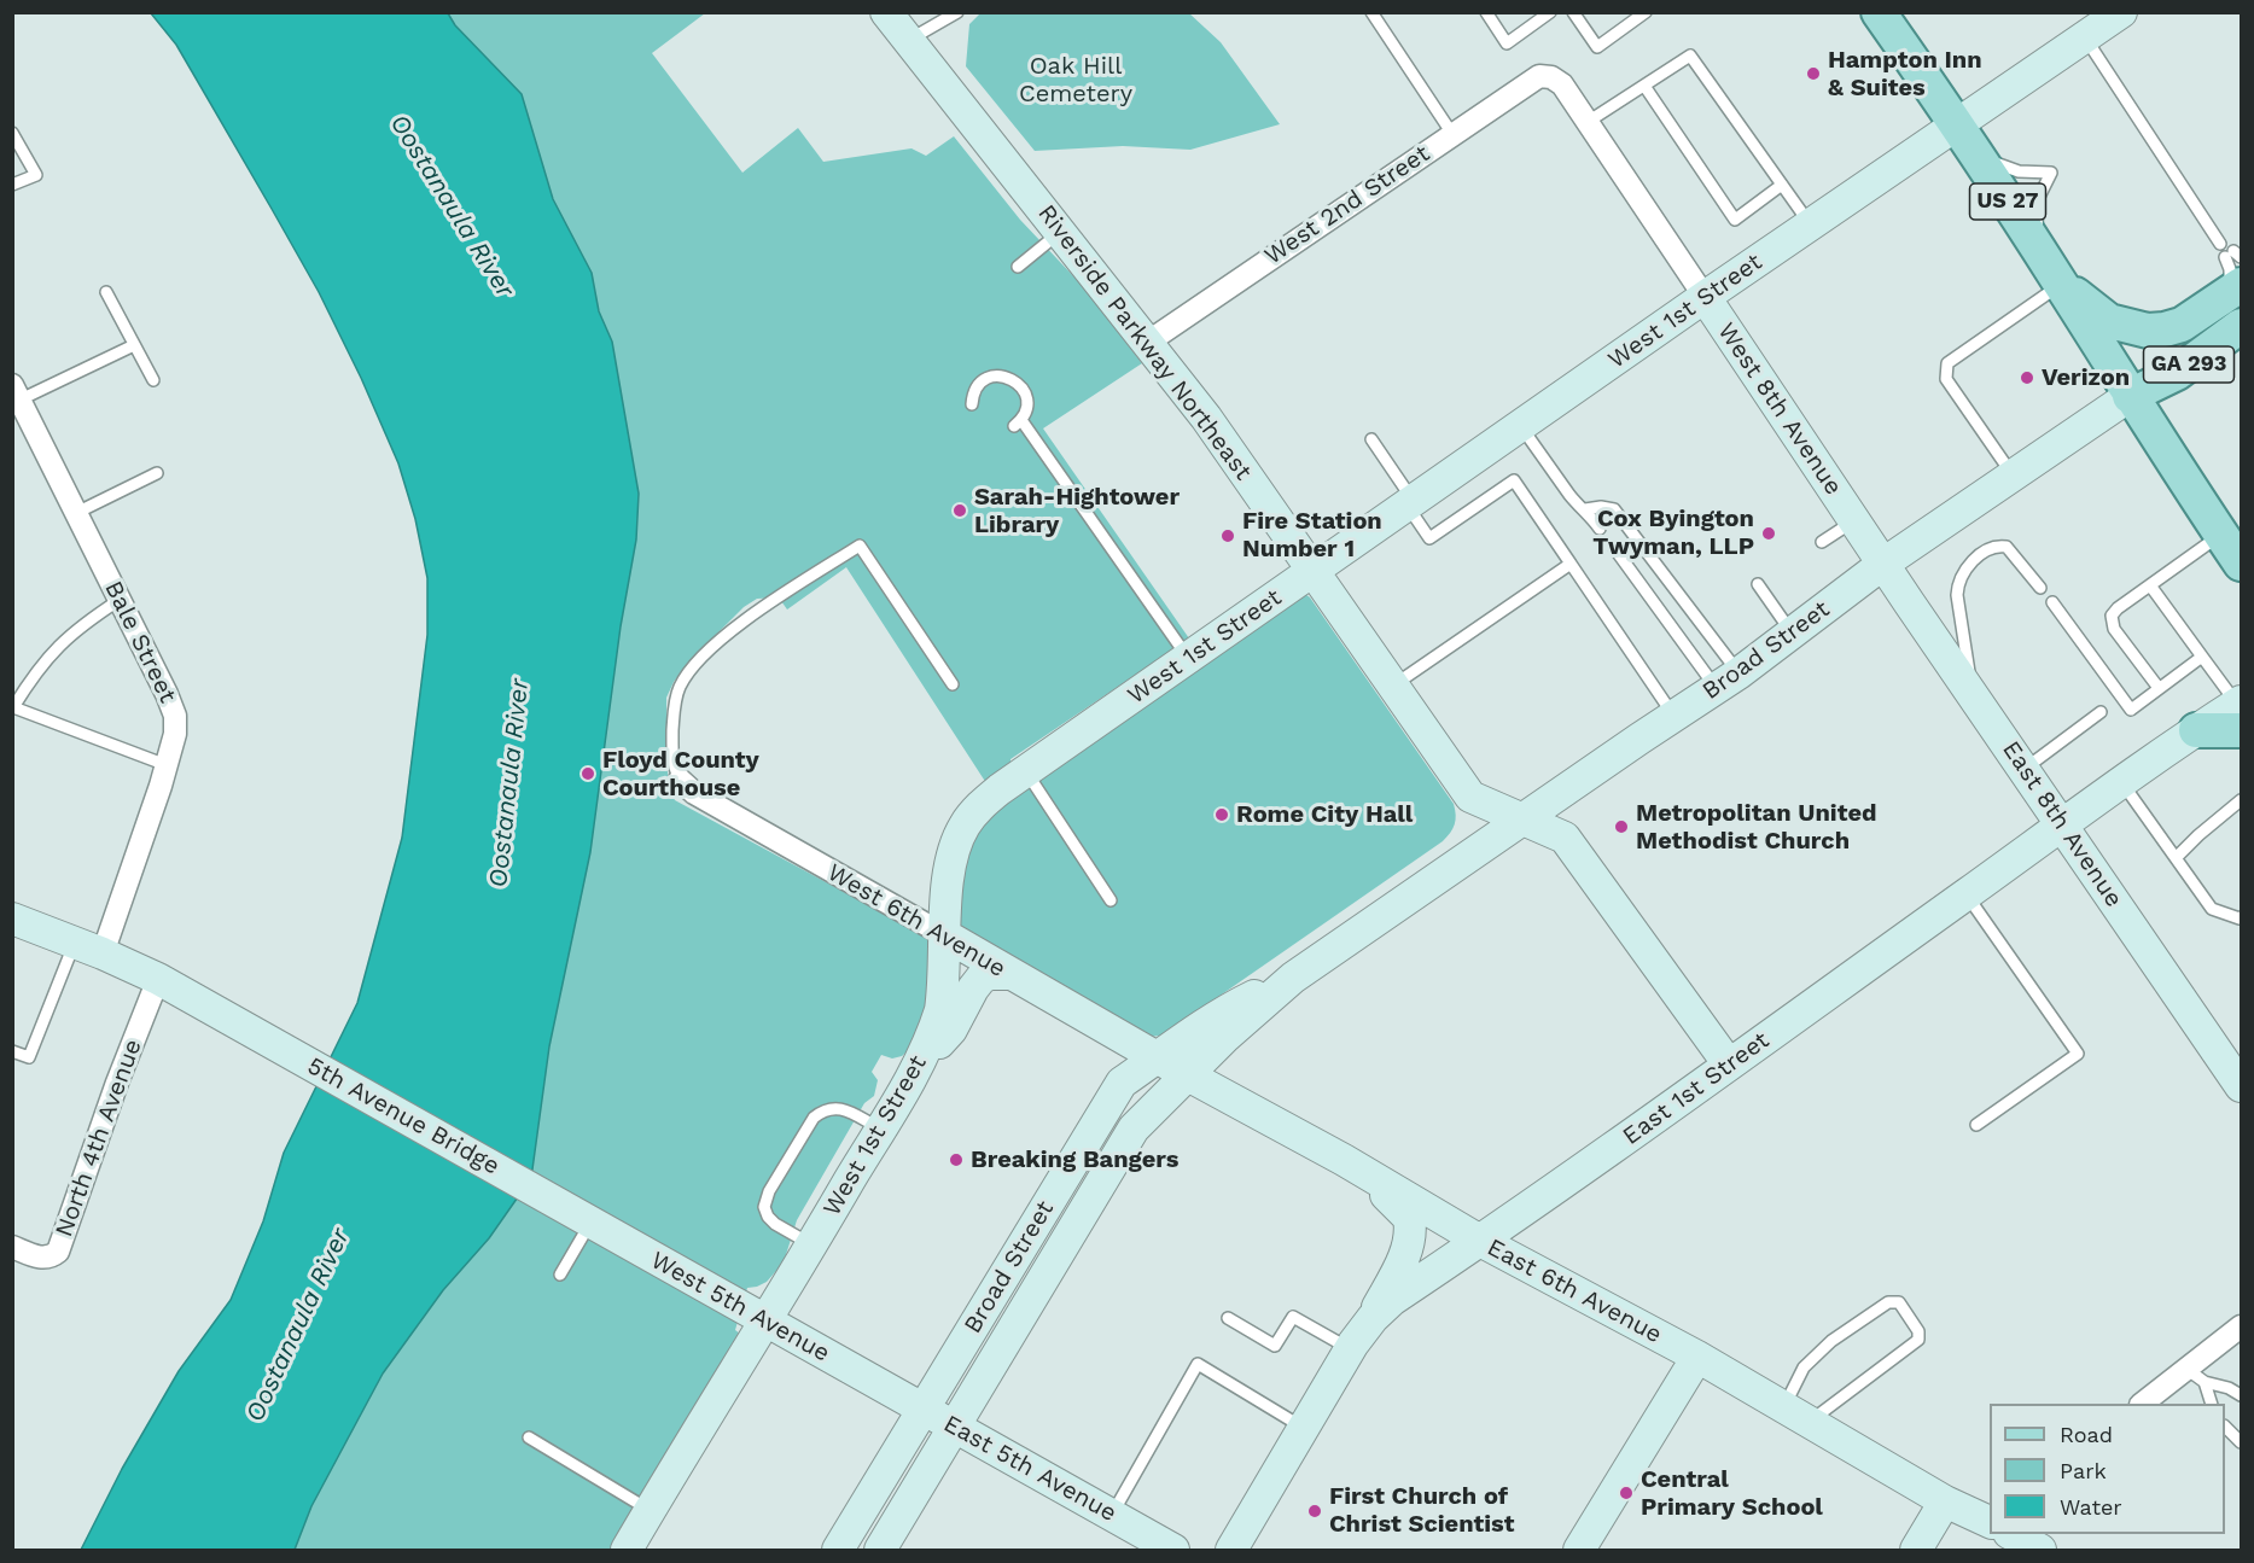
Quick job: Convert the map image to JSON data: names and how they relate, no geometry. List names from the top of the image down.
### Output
{
  "streets": {
    "main road": ["US 27", "GA 293", "Broad Street"],
    "street": [
      "West 2nd Street",
      "West 1st Street",
      "Riverside Parkway Northeast",
      "West 8th Avenue",
      "Bale Street",
      "East 8th Avenue",
      "West 6th Avenue",
      "East 1st Street",
      "5th Avenue Bridge",
      "North 4th Avenue",
      "East 6th Avenue",
      "West 5th Avenue",
      "East 5th Avenue"
    ]
  },
  "crossings": [
    ["US 27", "West 1st Street"],
    ["US 27", "Broad Street"],
    ["West 2nd Street", "Riverside Parkway Northeast"],
    ["West 2nd Street", "West 8th Avenue"],
    ["West 1st Street", "Riverside Parkway Northeast"],
    ["West 1st Street", "West 8th Avenue"],
    ["West 1st Street", "West 6th Avenue"],
    ["West 1st Street", "West 5th Avenue"],
    ["Riverside Parkway Northeast", "Broad Street"],
    ["Riverside Parkway Northeast", "East 1st Street"],
    ["West 8th Avenue", "Broad Street"],
    ["West 8th Avenue", "East 8th Avenue"],
    ["Bale Street", "5th Avenue Bridge"],
    ["Broad Street", "East 8th Avenue"],
    ["Broad Street", "West 6th Avenue"],
    ["Broad Street", "East 6th Avenue"],
    ["Broad Street", "West 5th Avenue"],
    ["Broad Street", "East 5th Avenue"],
    ["East 8th Avenue", "East 1st Street"],
    ["West 6th Avenue", "East 6th Avenue"],
    ["East 1st Street", "East 6th Avenue"],
    ["5th Avenue Bridge", "North 4th Avenue"],
    ["5th Avenue Bridge", "West 5th Avenue"],
    ["West 5th Avenue", "East 5th Avenue"]
  ],
  "water": ["Oostanaula River"],
  "parks": ["Oak Hill Cemetery"],
  "places": [
    "Hampton Inn & Suites",
    "Verizon",
    "Sarah-Hightower Library",
    "Cox Byington Twyman, LLP",
    "Fire Station Number 1",
    "Floyd County Courthouse",
    "Rome City Hall",
    "Metropolitan United Methodist Church",
    "Breaking Bangers",
    "Central Primary School",
    "First Church of Christ Scientist"
  ],
  "legend": ["Road", "Park", "Water"]
}
